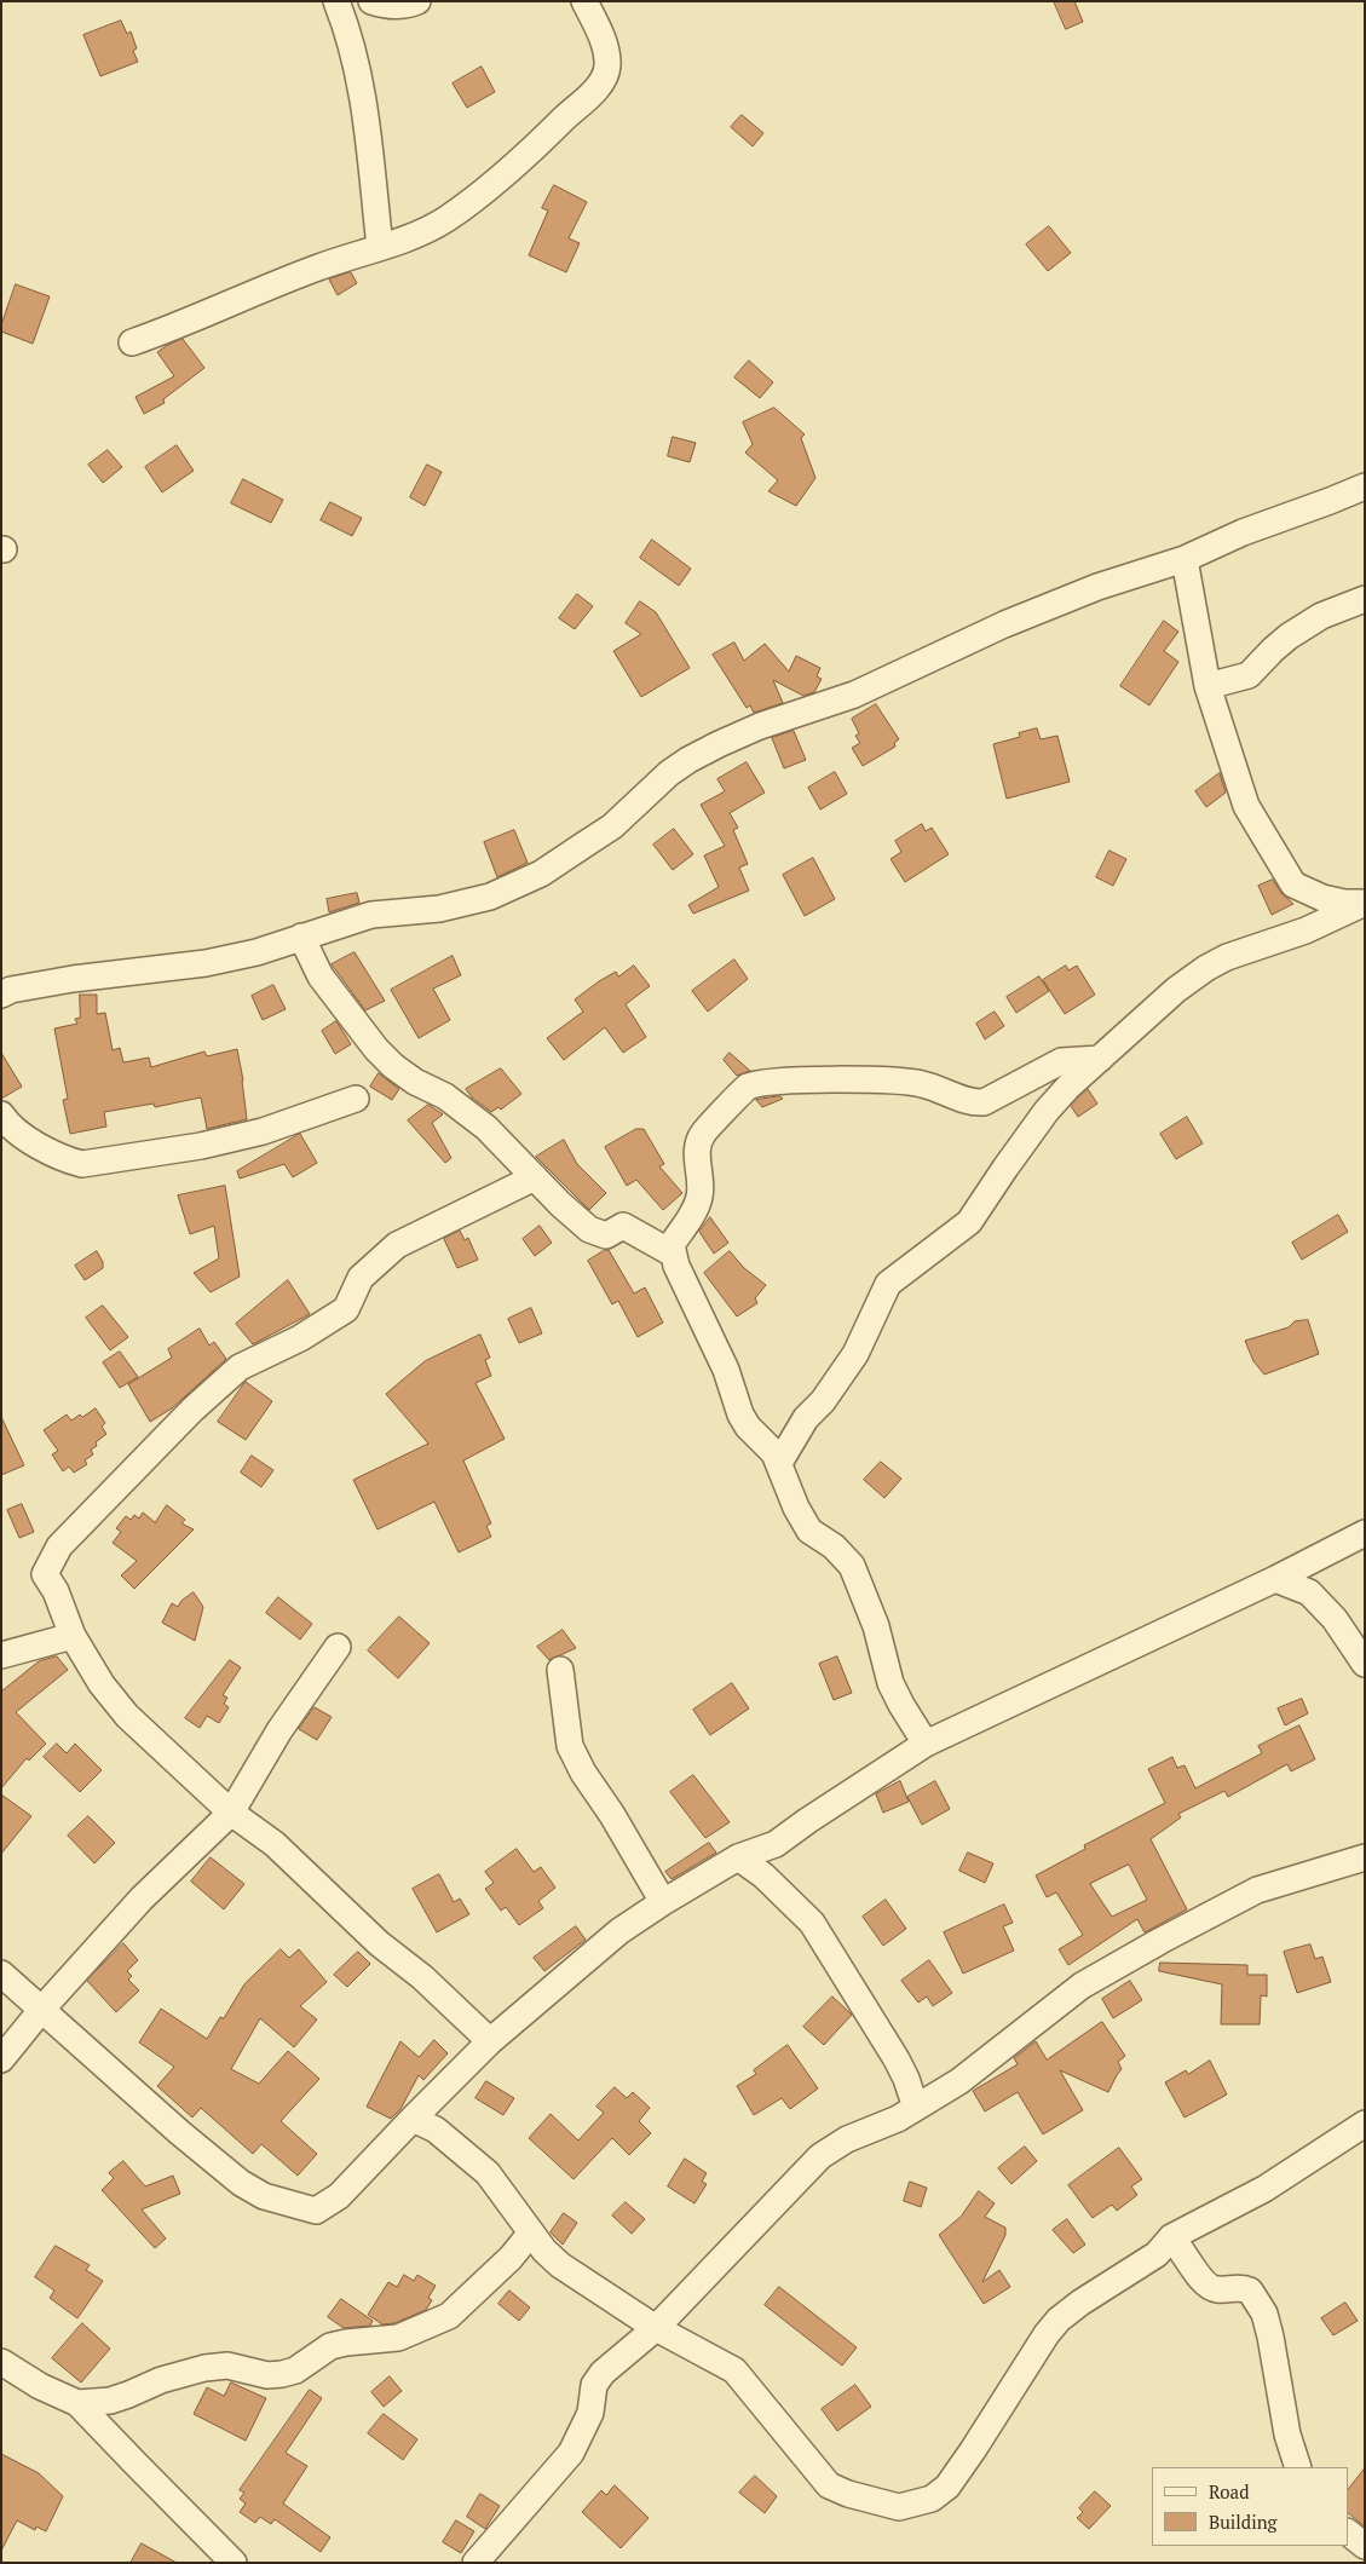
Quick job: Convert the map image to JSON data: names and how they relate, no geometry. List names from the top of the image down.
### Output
{
  "legend": ["Road", "Building"]
}
